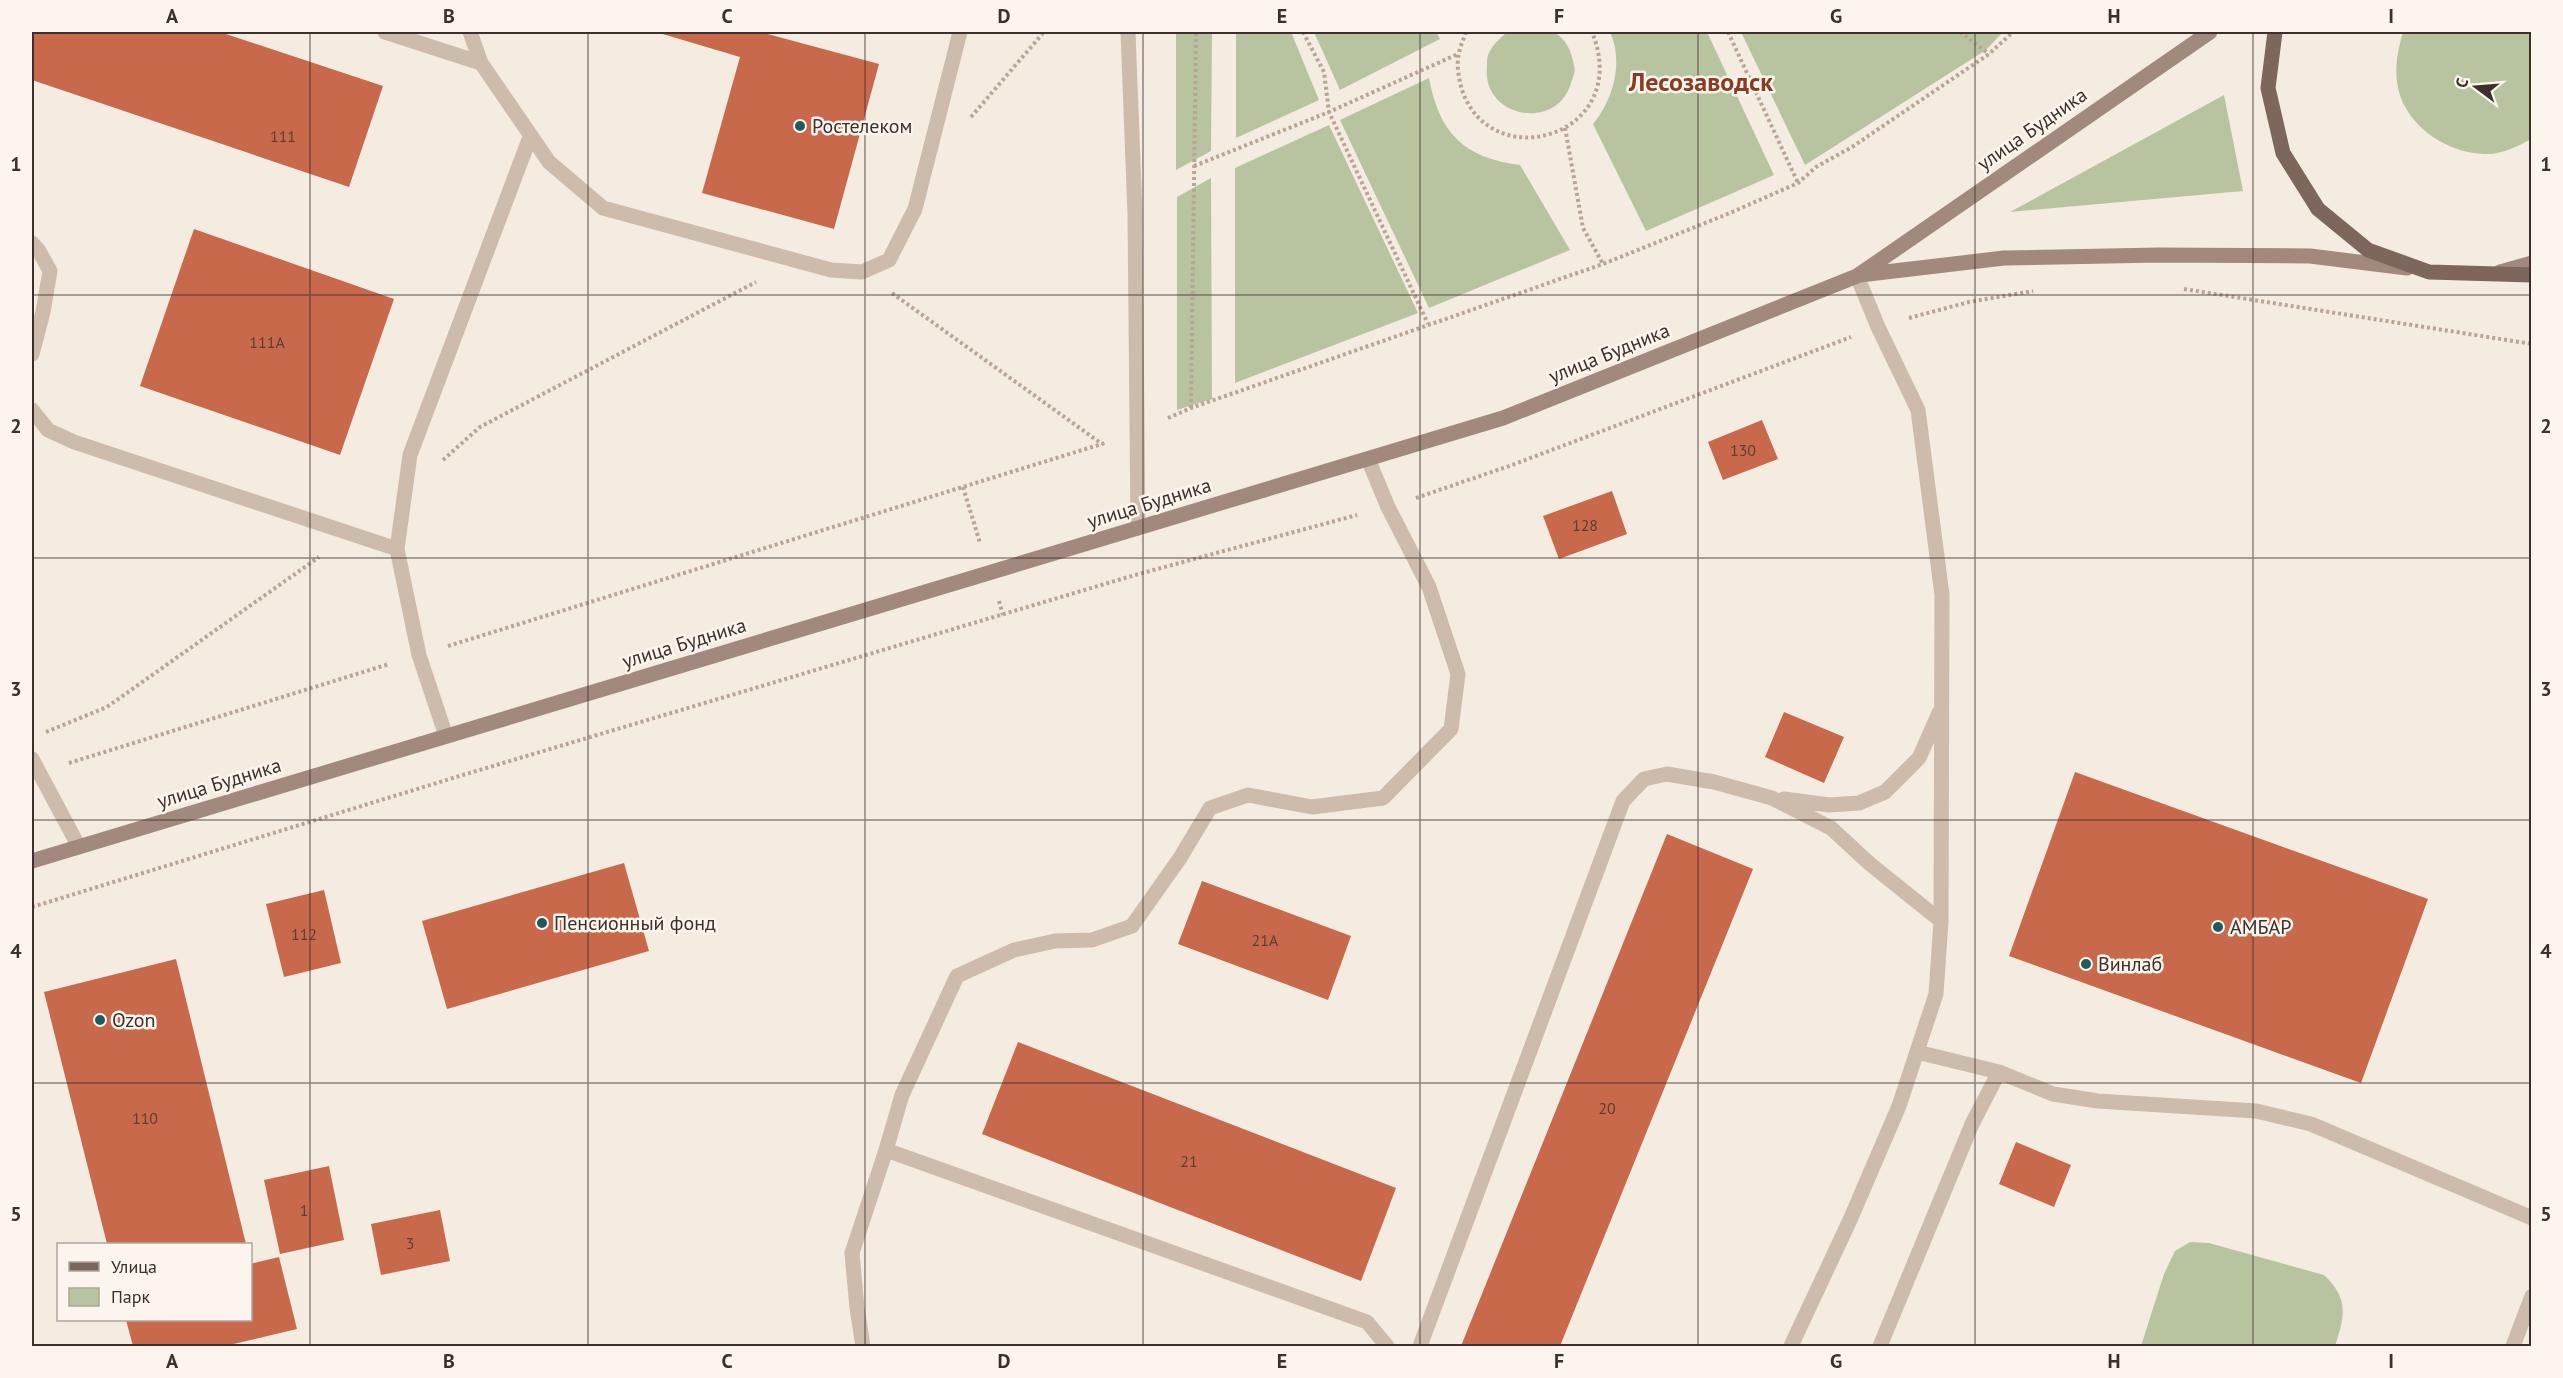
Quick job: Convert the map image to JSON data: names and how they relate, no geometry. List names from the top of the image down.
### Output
{
  "streets": {
    "main road": ["улица Будника"]
  },
  "districts": ["Лесозаводск"],
  "places": [
    "Ростелеком",
    "Пенсионный фонд",
    "АМБАР",
    "Винлаб",
    "Ozon"
  ],
  "house_numbers": [
    "111",
    "111А",
    "130",
    "128",
    "112",
    "21А",
    "20",
    "110",
    "21",
    "1",
    "3"
  ],
  "legend": ["Улица", "Парк"],
  "north": "left",
  "grid": {
    "columns": [
      "A",
      "B",
      "C",
      "D",
      "E",
      "F",
      "G",
      "H",
      "I"
    ],
    "rows": [
      "1",
      "2",
      "3",
      "4",
      "5"
    ]
  }
}
